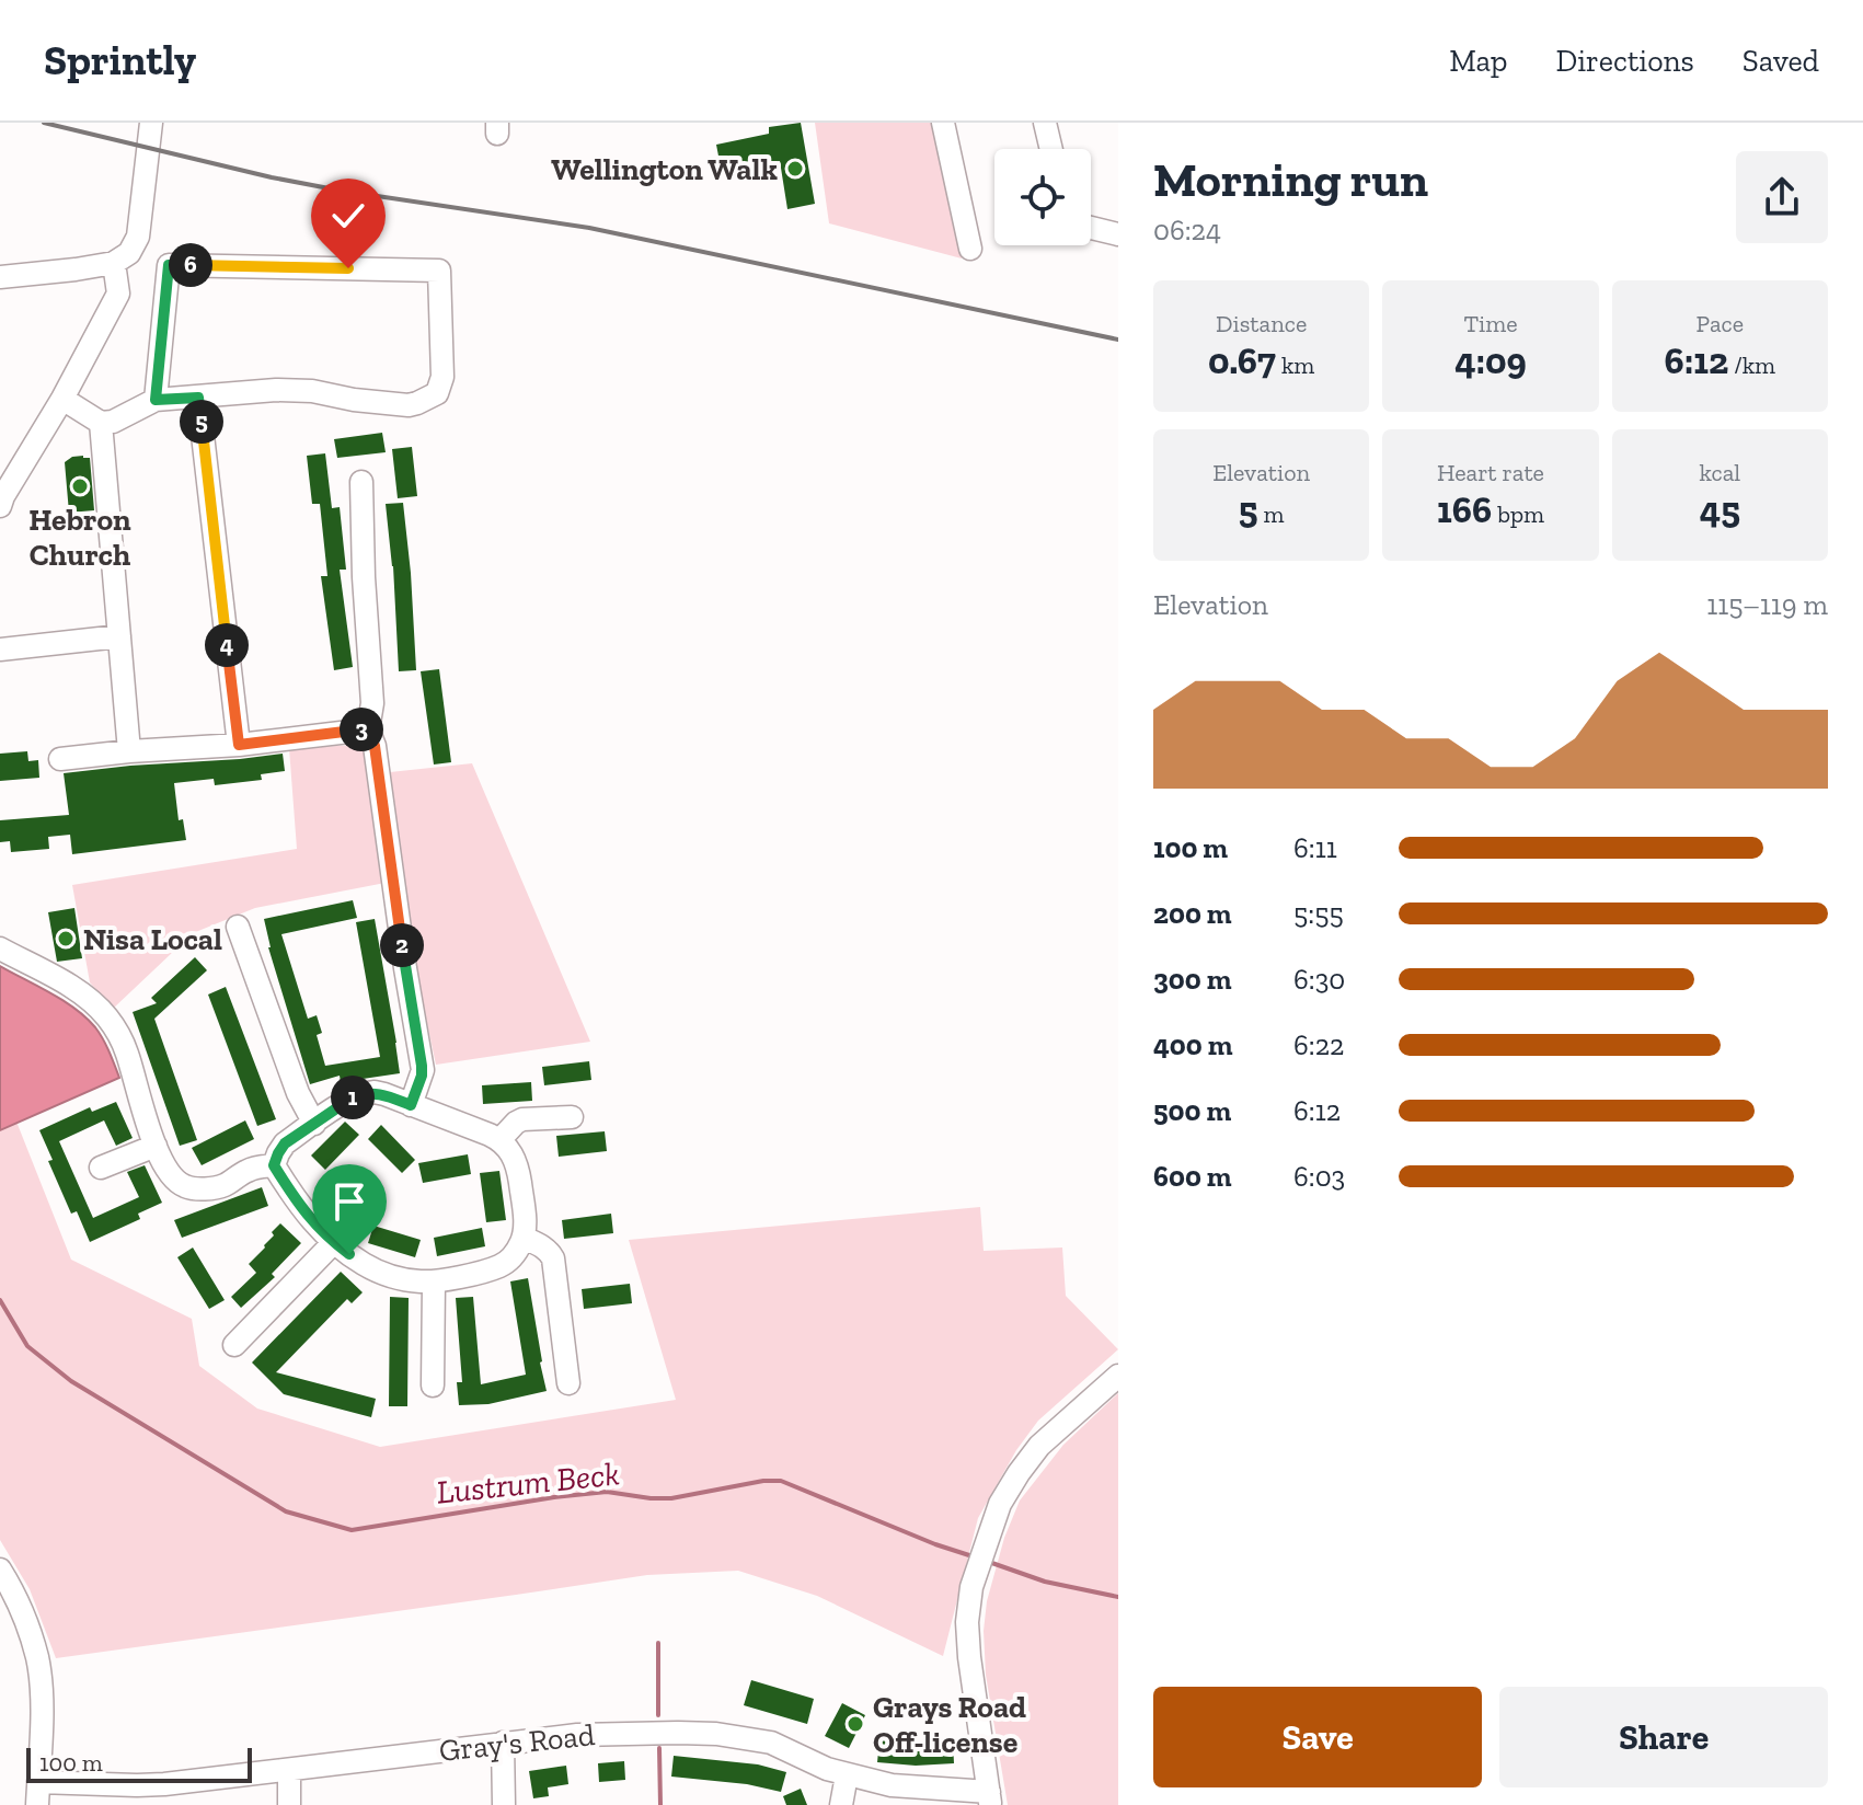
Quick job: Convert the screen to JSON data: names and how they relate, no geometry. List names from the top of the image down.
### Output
{
  "streets": {
    "street": ["Gray's Road"]
  },
  "water": ["Lustrum Beck"],
  "places": [
    "Wellington Walk",
    "Hebron Church",
    "Nisa Local",
    "Grays Road Off-license"
  ],
  "scale_bar": "100 m",
  "page": {
    "header": "Sprintly",
    "nav": ["Map", "Directions", "Saved"],
    "heading": ["Morning run", "06:24"],
    "pins": [
      "6",
      "5",
      "4",
      "3",
      "2",
      "1"
    ],
    "stats": [
      ["Distance", "0.67 km"],
      ["Time", "4:09"],
      ["Pace", "6:12 /km"],
      ["Elevation", "5 m"],
      ["Heart rate", "166 bpm"],
      ["kcal", "45"]
    ],
    "chart": ["Elevation", "115–119 m"],
    "list": [
      {
        "name": "100 m",
        "note": "6:11"
      },
      {
        "name": "200 m",
        "note": "5:55"
      },
      {
        "name": "300 m",
        "note": "6:30"
      },
      {
        "name": "400 m",
        "note": "6:22"
      },
      {
        "name": "500 m",
        "note": "6:12"
      },
      {
        "name": "600 m",
        "note": "6:03"
      }
    ],
    "buttons": ["Save", "Share"],
    "scale": "100 m"
  }
}
